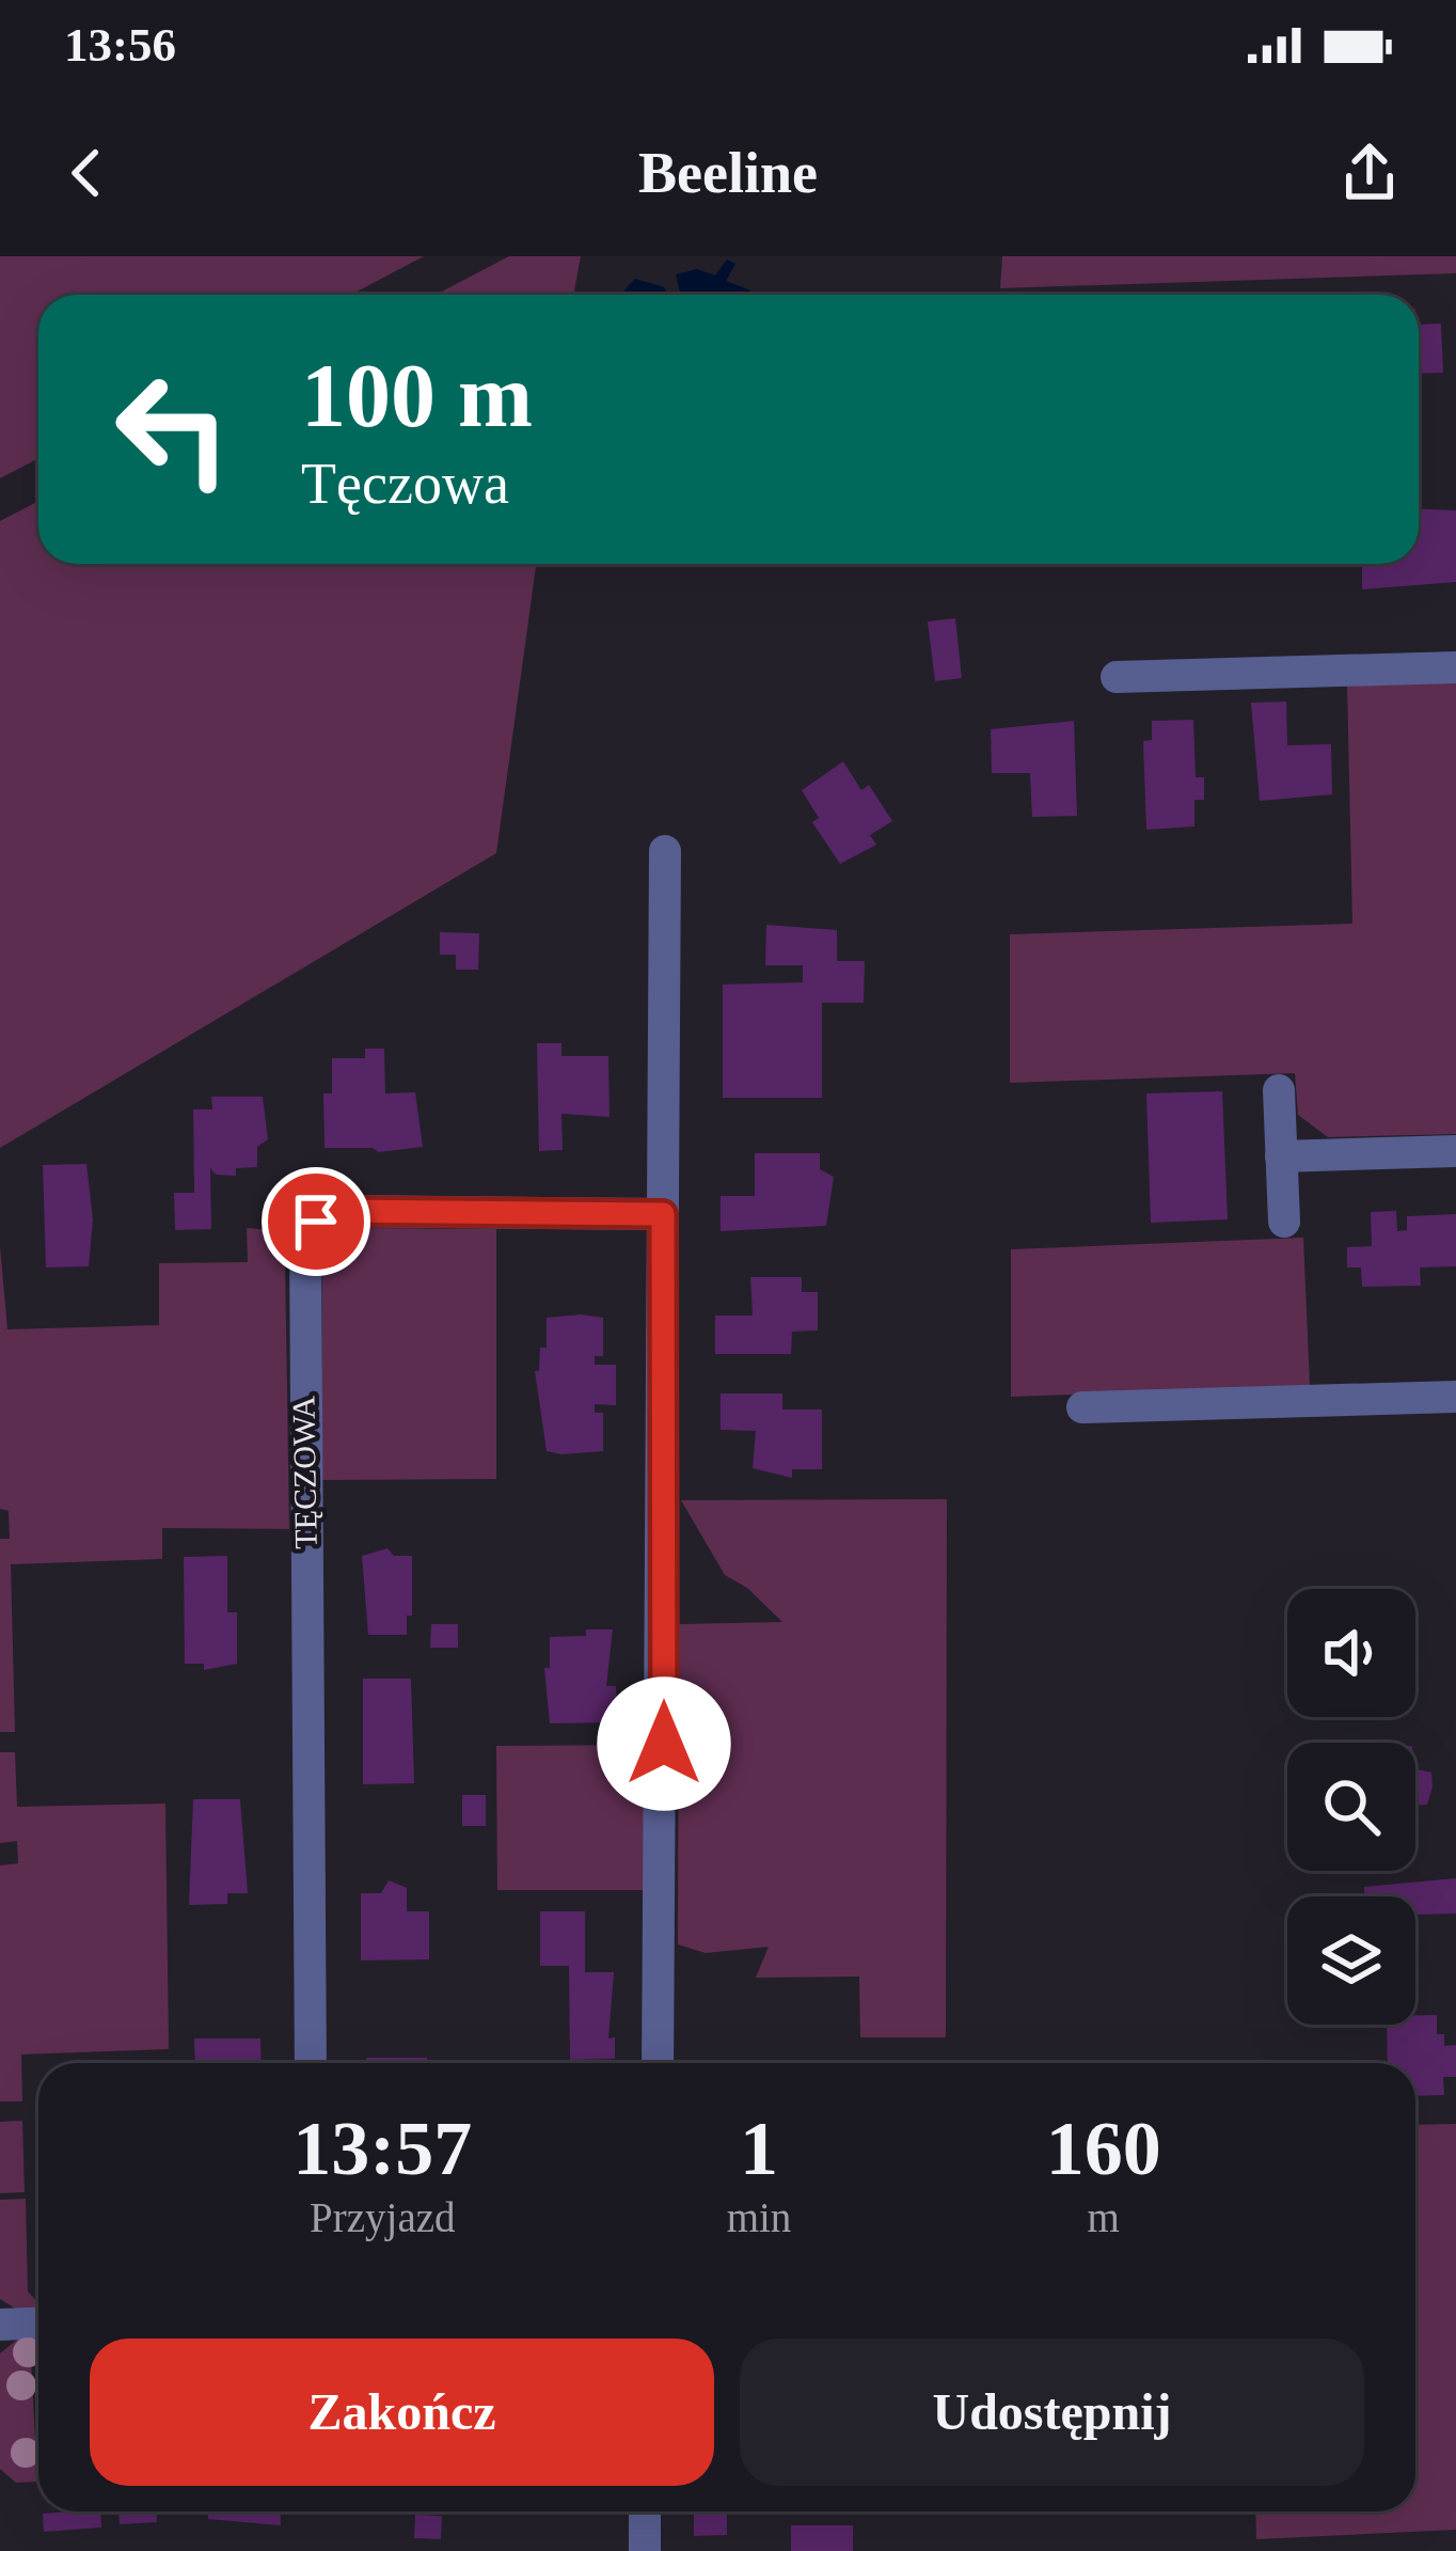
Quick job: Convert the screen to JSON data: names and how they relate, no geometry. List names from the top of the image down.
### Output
{
  "streets": {
    "street": ["TĘCZOWA"]
  },
  "page": {
    "status": "13:56",
    "header": "Beeline",
    "turn": ["100 m", "Tęczowa"],
    "eta": [
      "13:57",
      "Przyjazd",
      "1",
      "min",
      "160",
      "m"
    ],
    "buttons": ["Zakończ", "Udostępnij"]
  }
}
